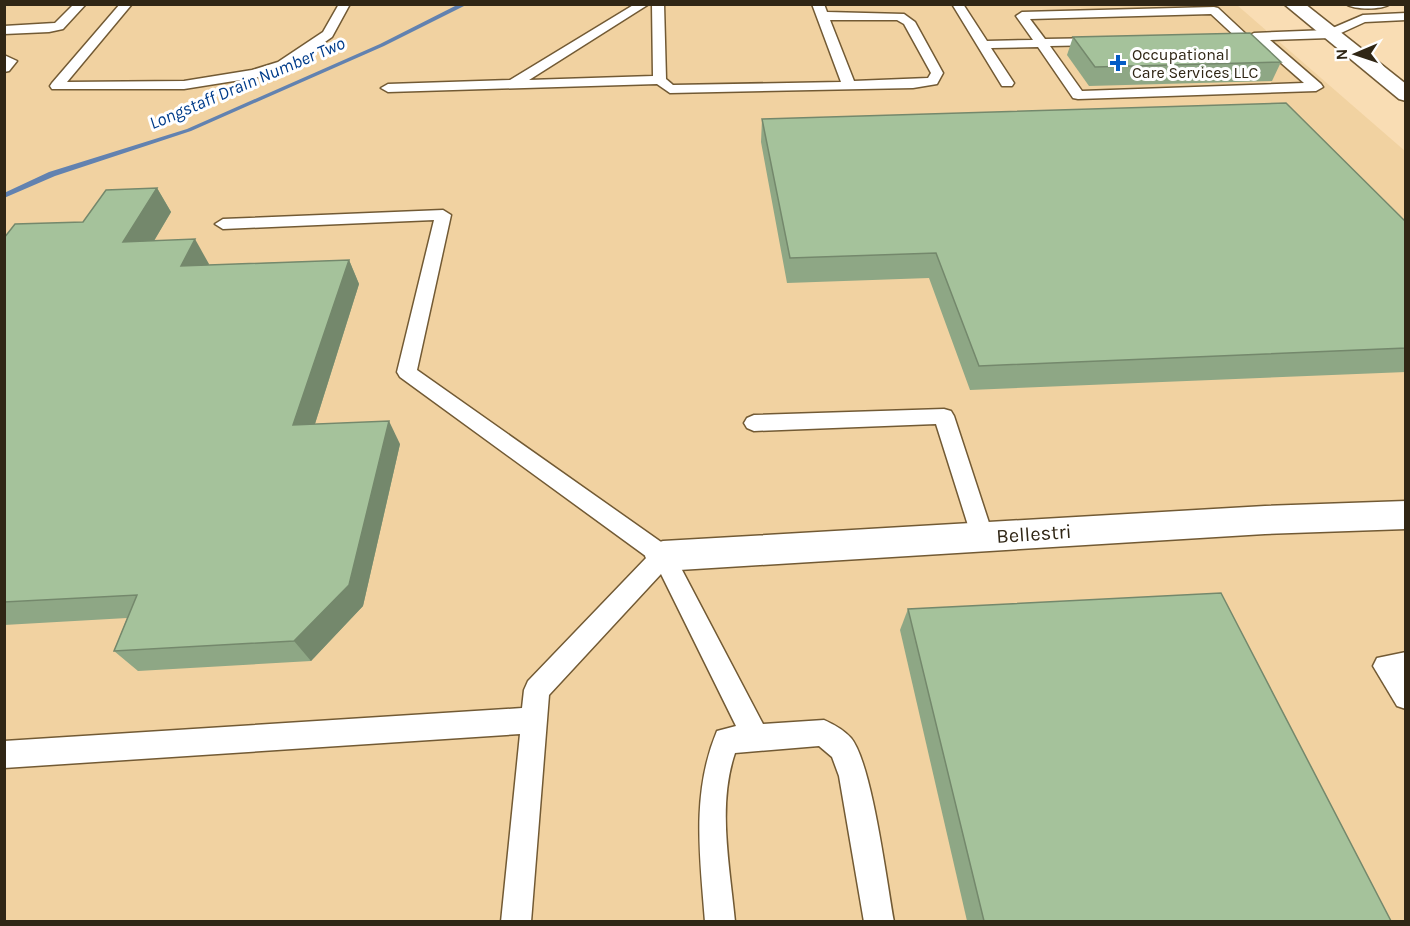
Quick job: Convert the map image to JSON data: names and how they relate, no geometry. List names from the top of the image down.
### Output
{
  "streets": {
    "street": ["Bellestri"]
  },
  "water": ["Longstaff Drain Number Two"],
  "places": {
    "health": ["Occupational Care Services LLC"]
  },
  "north": "left"
}
